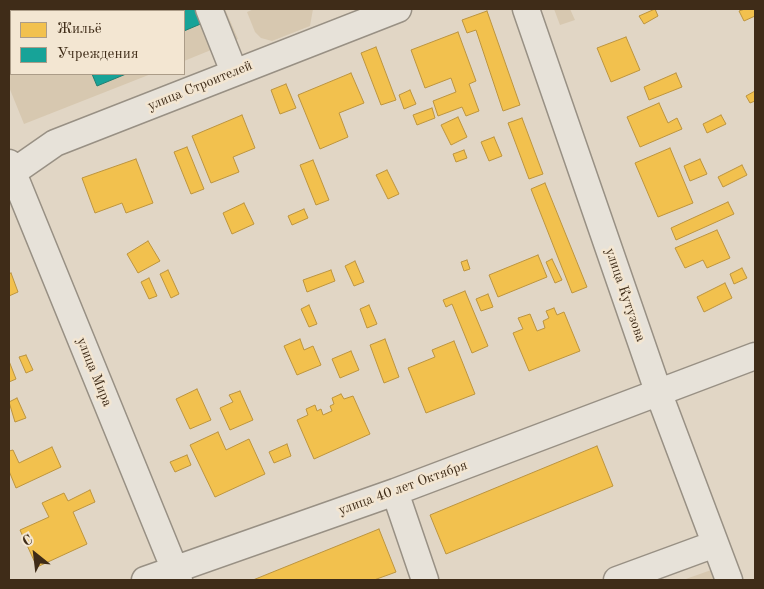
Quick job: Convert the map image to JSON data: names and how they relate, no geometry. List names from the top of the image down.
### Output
{
  "streets": {
    "street": [
      "улица Строителей",
      "улица Кутузова",
      "улица Мира",
      "улица 40 лет Октября"
    ]
  },
  "crossings": [
    ["улица Строителей", "улица Мира"],
    ["улица Кутузова", "улица 40 лет Октября"],
    ["улица Мира", "улица 40 лет Октября"]
  ],
  "legend": ["Жильё", "Учреждения"],
  "north": "top left"
}
